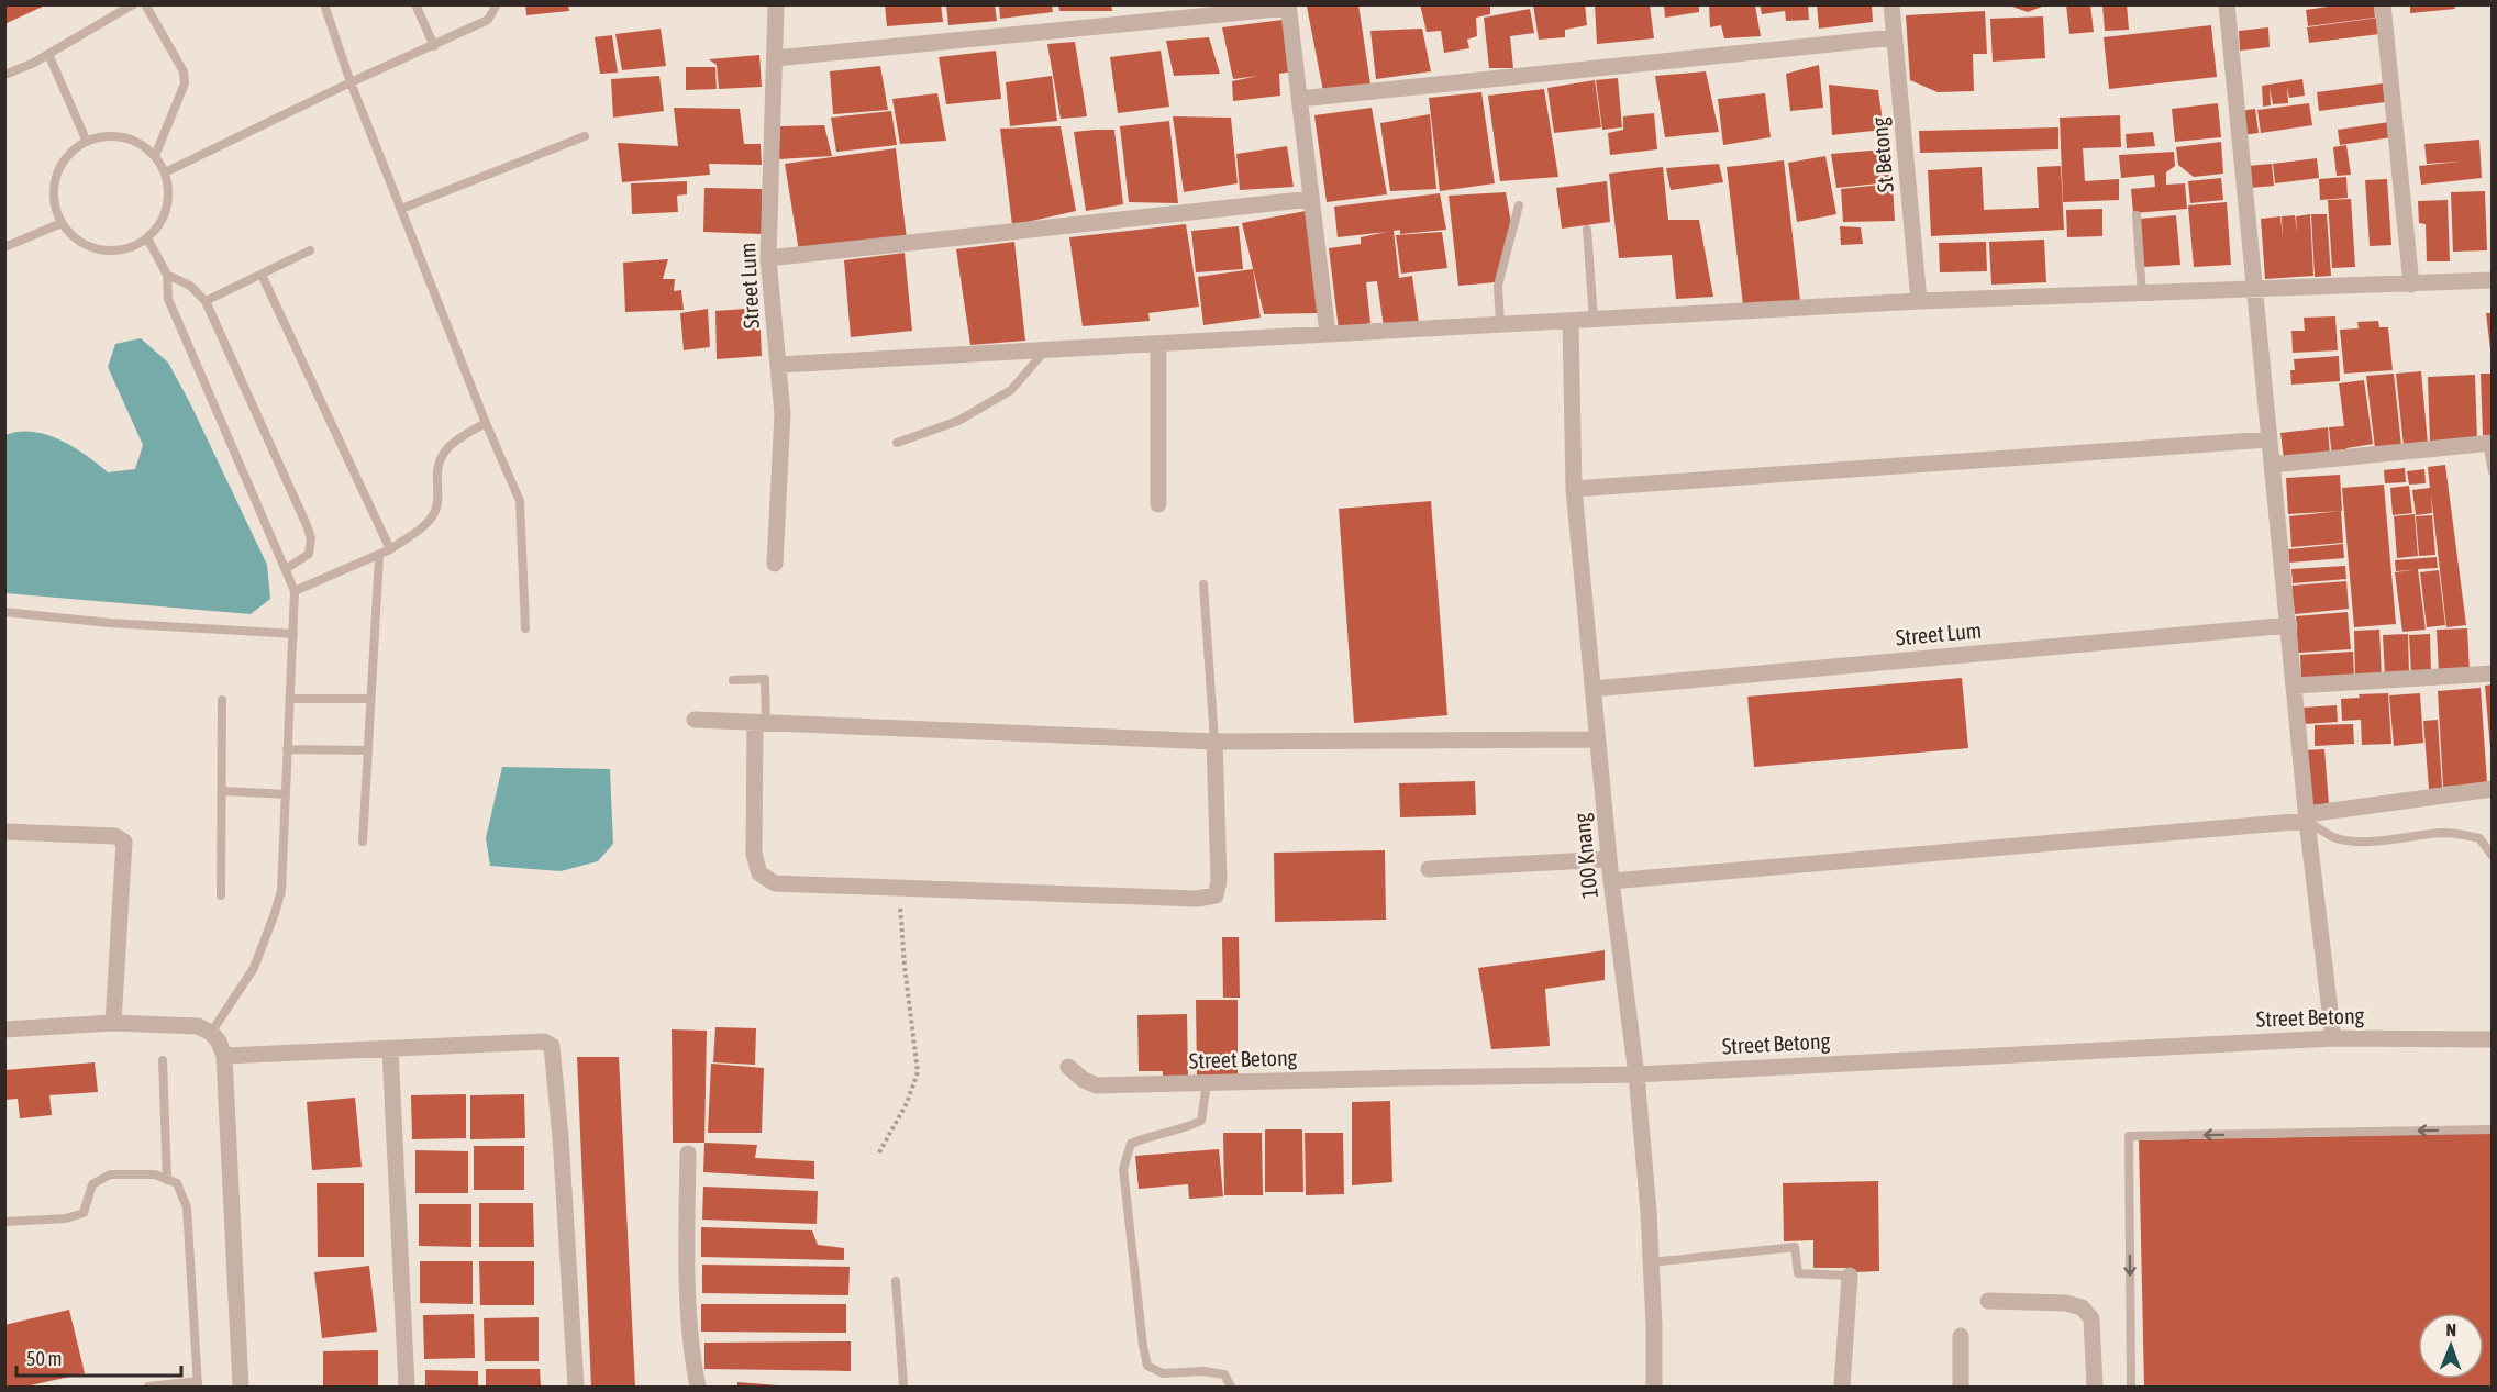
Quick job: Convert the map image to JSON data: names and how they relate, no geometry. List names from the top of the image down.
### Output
{
  "streets": {
    "street": [
      "St Betong",
      "Street Lum",
      "100 Knang",
      "Street Betong"
    ]
  },
  "crossings": [
    ["Street Lum", "100 Knang"],
    ["100 Knang", "Street Betong"]
  ],
  "scale_bar": "50 m",
  "north": "top"
}
